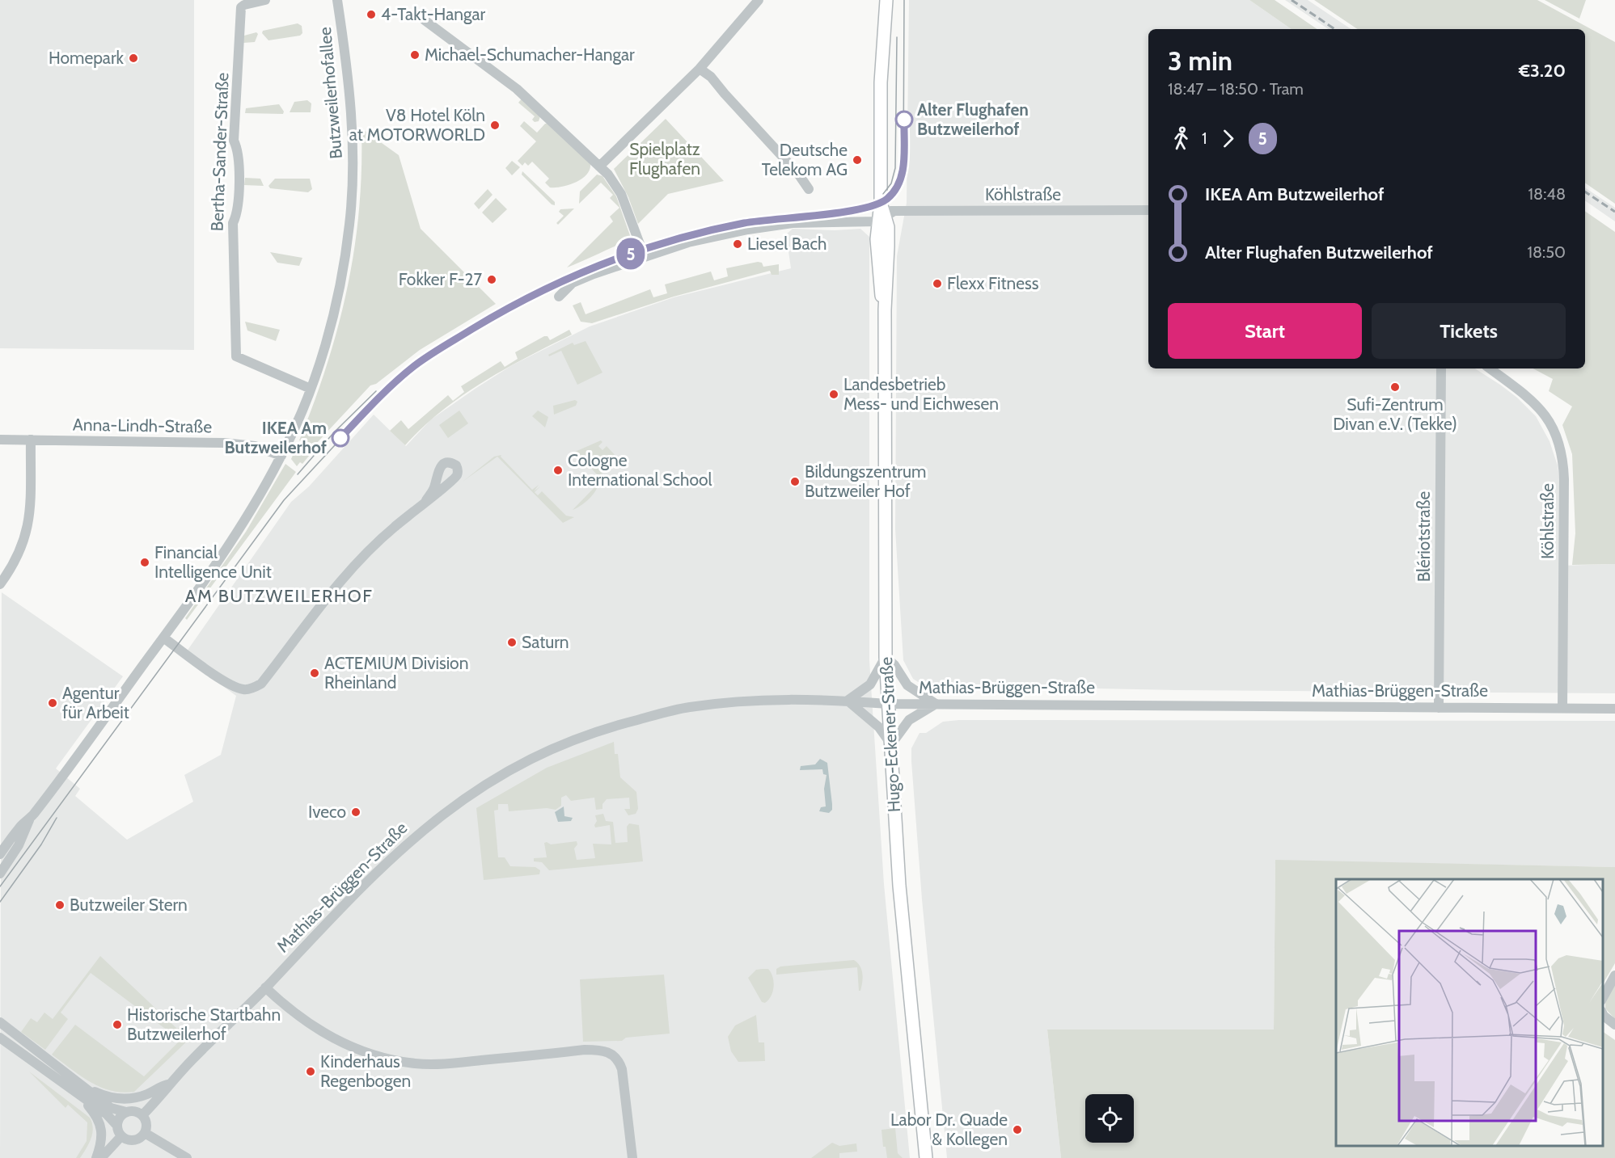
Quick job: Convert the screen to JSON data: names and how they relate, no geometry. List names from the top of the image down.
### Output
{
  "streets": {
    "main road": ["Hugo-Eckener-Straße"],
    "street": [
      "Butzweilerhofallee",
      "Bertha-Sander-Straße",
      "Köhlstraße",
      "Anna-Lindh-Straße",
      "Blériotstraße",
      "Mathias-Brüggen-Straße"
    ]
  },
  "crossings": [
    ["Butzweilerhofallee", "Bertha-Sander-Straße"],
    ["Butzweilerhofallee", "Anna-Lindh-Straße"],
    ["Köhlstraße", "Mathias-Brüggen-Straße"],
    ["Köhlstraße", "Hugo-Eckener-Straße"],
    ["Blériotstraße", "Mathias-Brüggen-Straße"],
    ["Mathias-Brüggen-Straße", "Hugo-Eckener-Straße"]
  ],
  "districts": ["AM BUTZWEILERHOF"],
  "parks": ["Spielplatz Flughafen"],
  "places": [
    "4-Takt-Hangar",
    "Michael-Schumacher-Hangar",
    "Homepark",
    "Alter Flughafen Butzweilerhof",
    "V8 Hotel Köln at MOTORWORLD",
    "Deutsche Telekom AG",
    "Liesel Bach",
    "Fokker F-27",
    "Flexx Fitness",
    "Sufi-Zentrum Divan e.V. (Tekke)",
    "Landesbetrieb Mess- und Eichwesen",
    "IKEA Am Butzweilerhof",
    "Cologne International School",
    "Bildungszentrum Butzweiler Hof",
    "Financial Intelligence Unit",
    "Saturn",
    "ACTEMIUM Division Rheinland",
    "Agentur für Arbeit",
    "Iveco",
    "Butzweiler Stern",
    "Historische Startbahn Butzweilerhof",
    "Kinderhaus Regenbogen",
    "Labor Dr. Quade & Kollegen"
  ],
  "lines": ["tram line 5"],
  "page": {
    "on_map": "5",
    "heading": ["3 min", "18:47 – 18:50 · Tram", "€3.20"],
    "legs": ["1", "5"],
    "list": [
      {
        "name": "IKEA Am Butzweilerhof",
        "value": "18:48"
      },
      {
        "name": "Alter Flughafen Butzweilerhof",
        "value": "18:50"
      }
    ],
    "buttons": ["Start", "Tickets"]
  }
}
